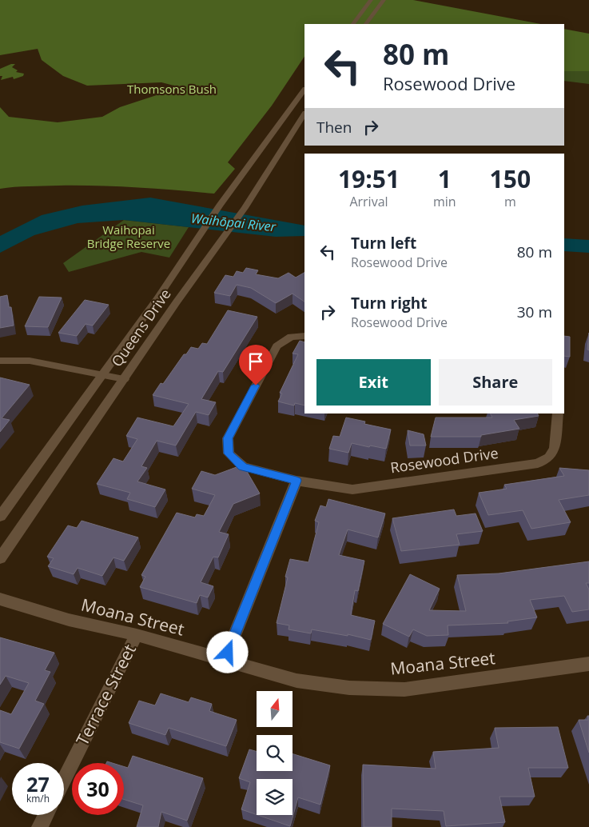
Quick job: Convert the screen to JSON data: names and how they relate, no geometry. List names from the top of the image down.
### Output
{
  "streets": {
    "main road": [
      "Queens Drive",
      "Rosewood Drive",
      "Moana Street",
      "Terrace Street"
    ]
  },
  "crossings": [
    ["Moana Street", "Terrace Street"]
  ],
  "water": ["Waihōpai River"],
  "parks": ["Thomsons Bush", "Waihopai Bridge Reserve"],
  "north": "top",
  "page": {
    "turn": ["80 m", "Rosewood Drive"],
    "then": "Then",
    "eta": [
      "19:51",
      "Arrival",
      "1",
      "min",
      "150",
      "m"
    ],
    "list": [
      {
        "name": "Turn left",
        "note": "Rosewood Drive",
        "value": "80 m"
      },
      {
        "name": "Turn right",
        "note": "Rosewood Drive",
        "value": "30 m"
      }
    ],
    "buttons": ["Exit", "Share"],
    "speed": "27 km/h",
    "limit": "30"
  }
}
